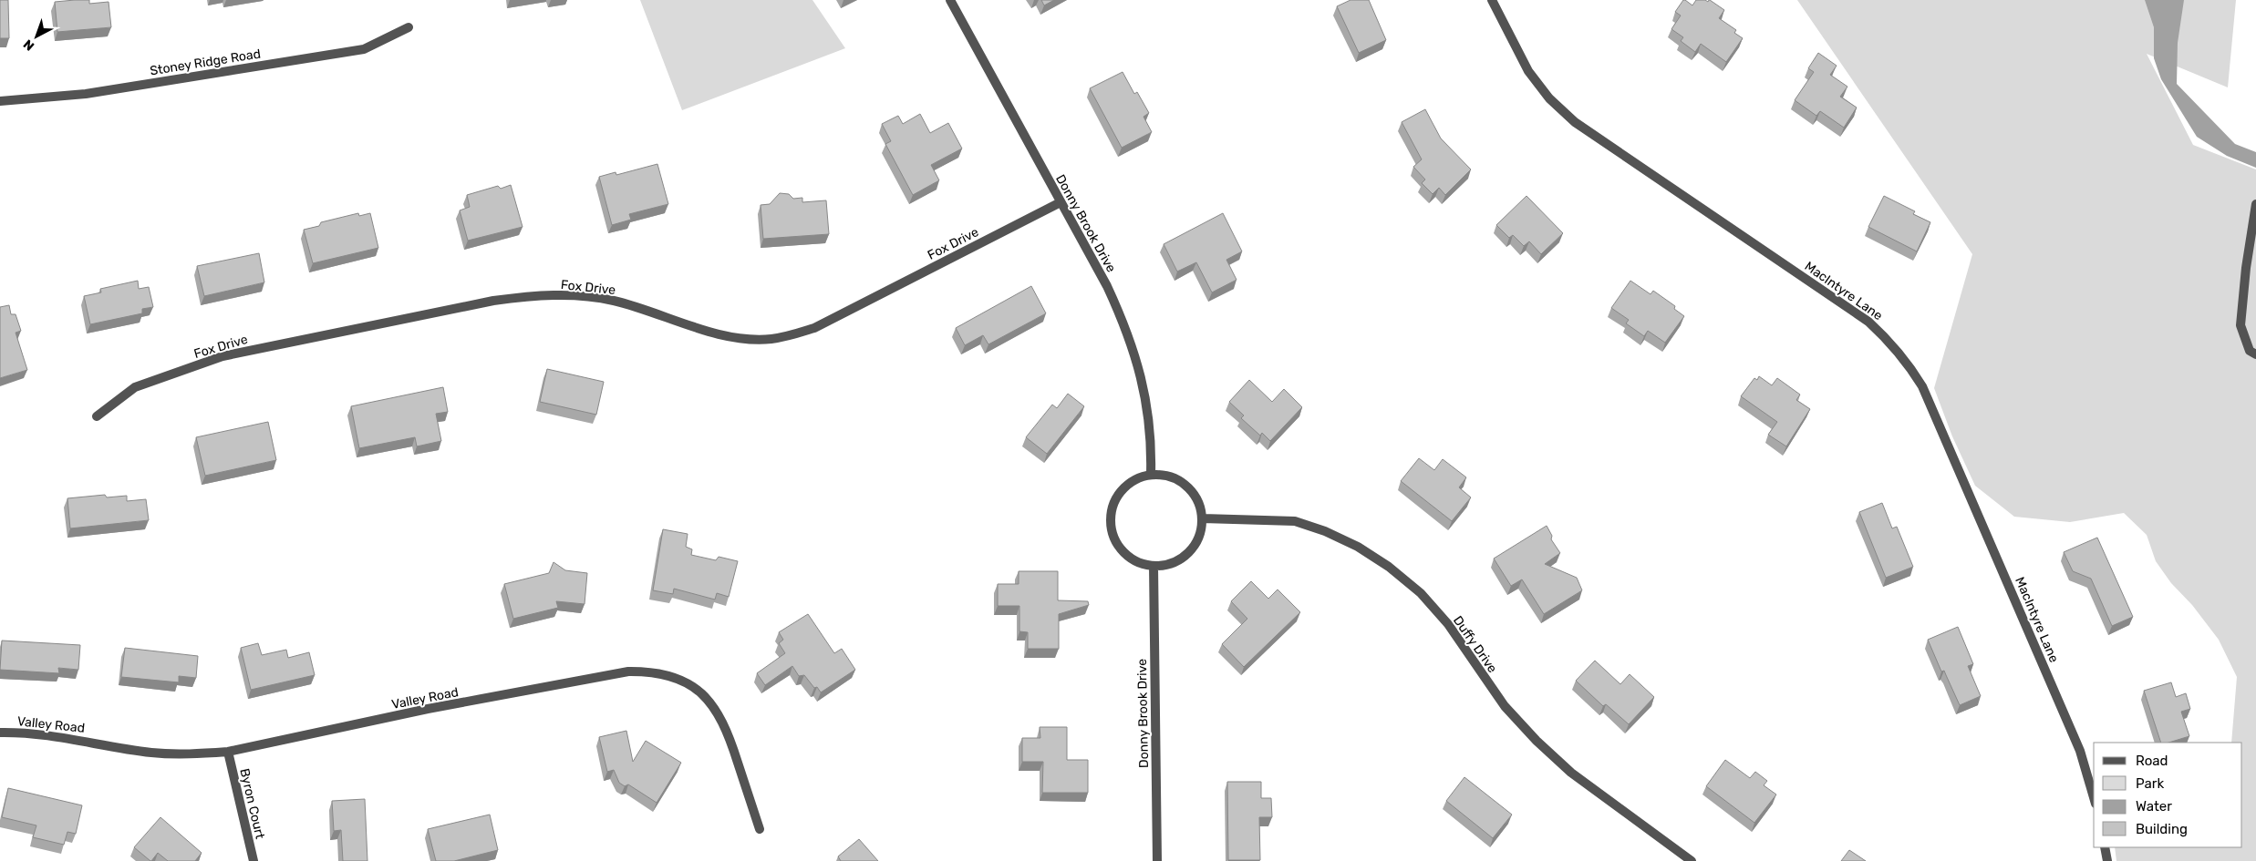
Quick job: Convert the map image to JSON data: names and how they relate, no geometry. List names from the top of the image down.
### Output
{
  "streets": {
    "street": [
      "Stoney Ridge Road",
      "Donny Brook Drive",
      "Fox Drive",
      "MacIntyre Lane",
      "Duffy Drive",
      "Valley Road",
      "Byron Court"
    ]
  },
  "crossings": [
    ["Donny Brook Drive", "Fox Drive"],
    ["Donny Brook Drive", "Duffy Drive"],
    ["Valley Road", "Byron Court"]
  ],
  "legend": [
    "Road",
    "Park",
    "Water",
    "Building"
  ],
  "north": "bottom left"
}
